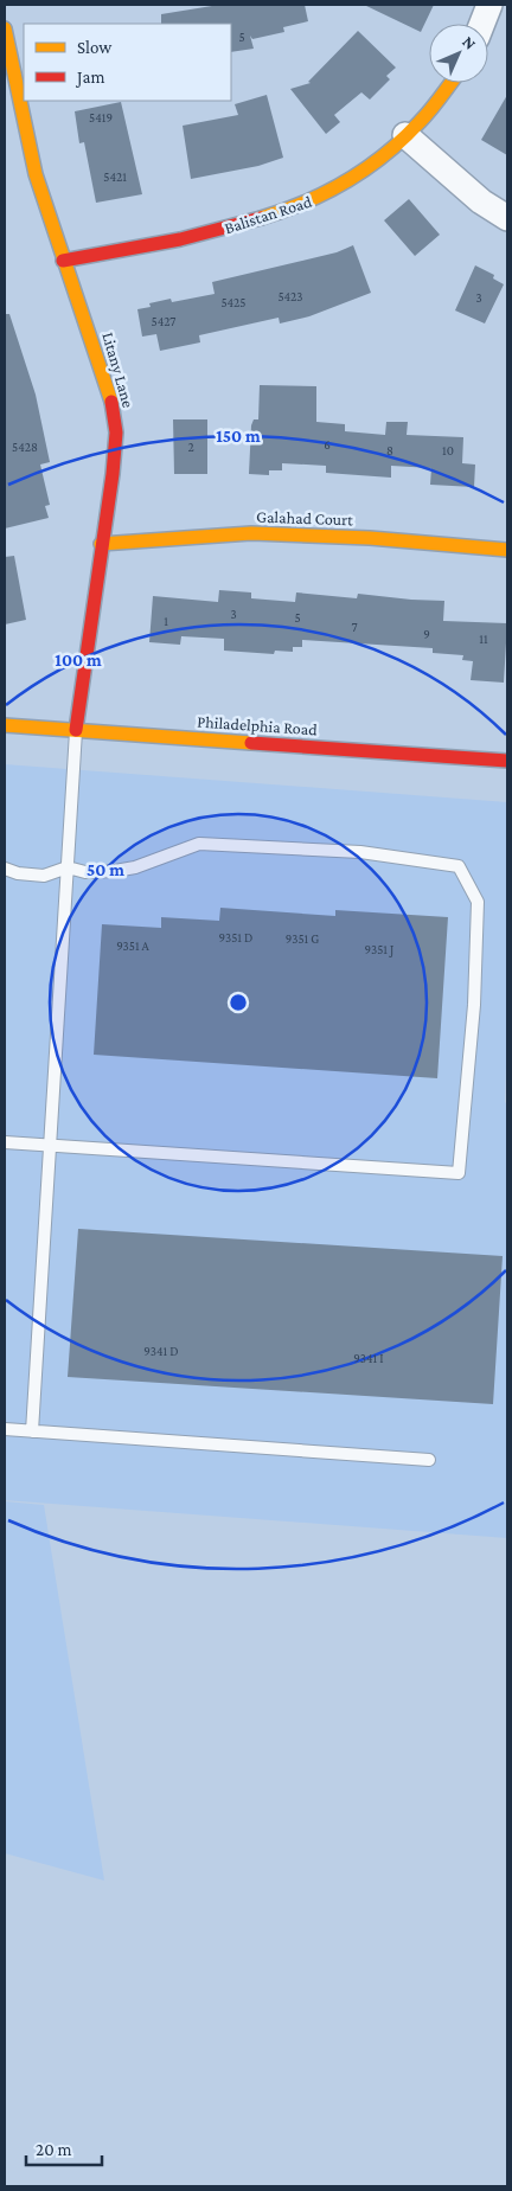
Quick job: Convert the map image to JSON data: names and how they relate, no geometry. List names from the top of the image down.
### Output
{
  "streets": {
    "street": [
      "Balistan Road",
      "Litany Lane",
      "Galahad Court",
      "Philadelphia Road"
    ]
  },
  "crossings": [
    ["Balistan Road", "Litany Lane"],
    ["Litany Lane", "Galahad Court"],
    ["Litany Lane", "Philadelphia Road"]
  ],
  "house_numbers": [
    "5",
    "5419",
    "5421",
    "5423",
    "3",
    "5425",
    "5427",
    "6",
    "5428",
    "2",
    "8",
    "10",
    "3",
    "5",
    "1",
    "7",
    "9",
    "11",
    "9351 D",
    "9351 G",
    "9351 A",
    "9351 J",
    "9341 D",
    "9341 I"
  ],
  "legend": ["Slow", "Jam"],
  "scale_bar": "20 m",
  "north": "top right",
  "rings": ["150 m", "100 m", "50 m"]
}
